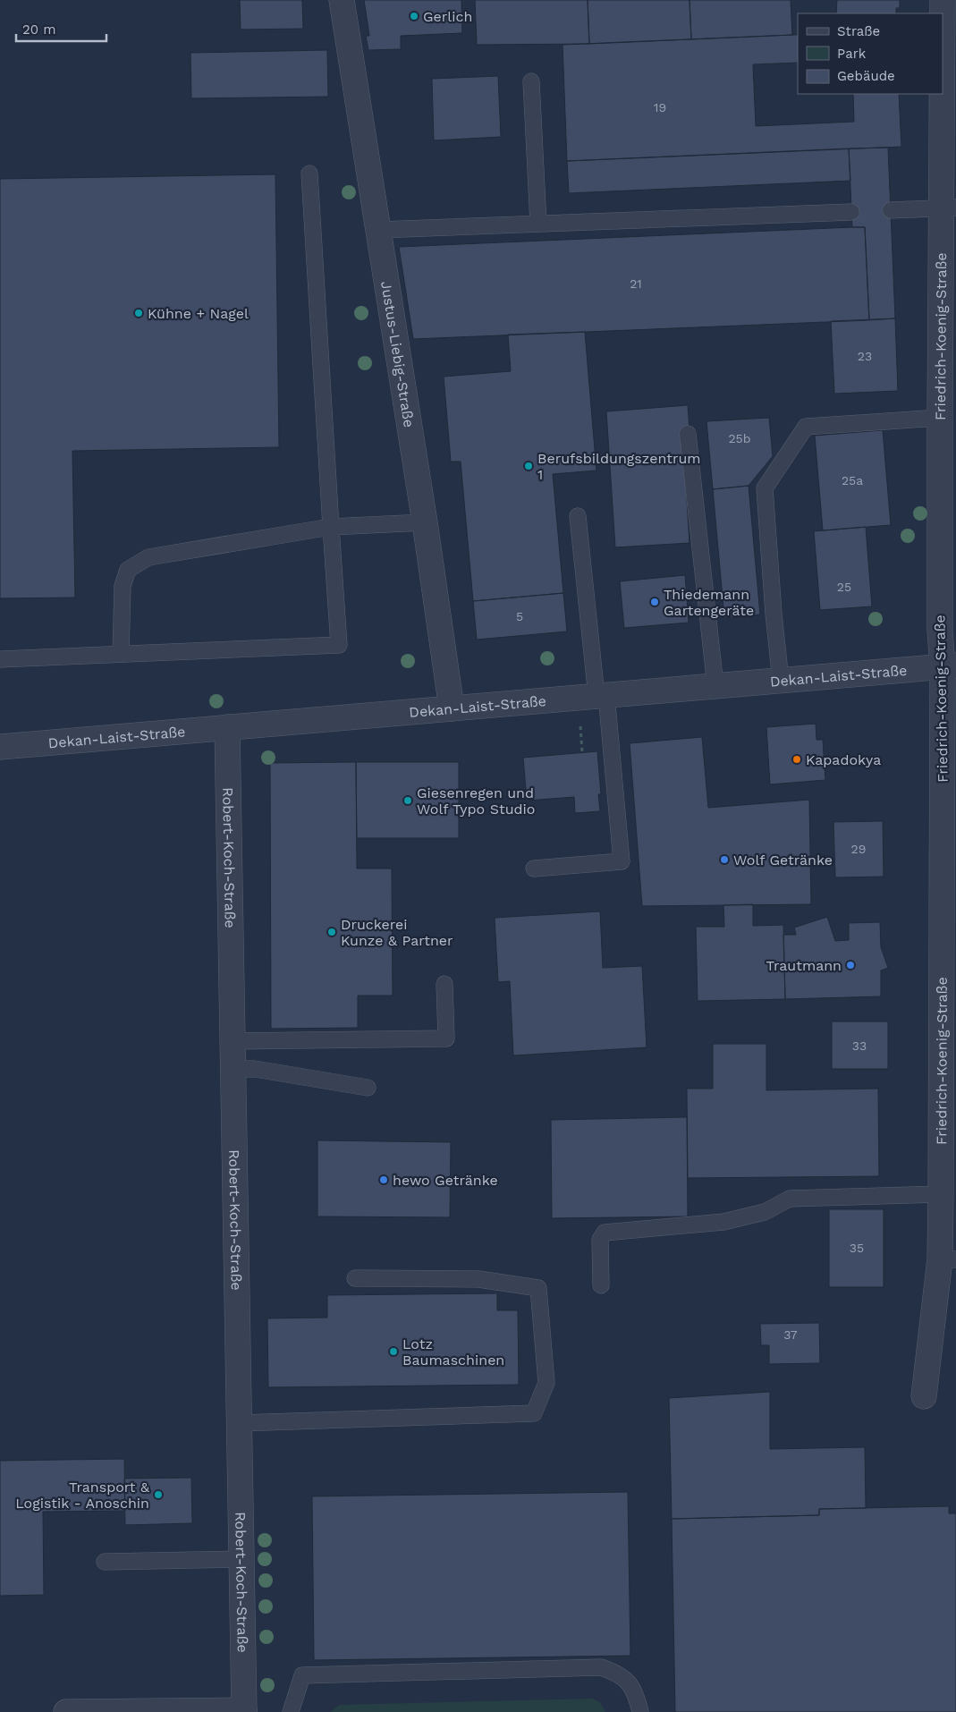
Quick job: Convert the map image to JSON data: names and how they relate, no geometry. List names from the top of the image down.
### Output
{
  "streets": {
    "street": [
      "Friedrich-Koenig-Straße",
      "Justus-Liebig-Straße",
      "Dekan-Laist-Straße",
      "Robert-Koch-Straße"
    ]
  },
  "crossings": [
    ["Friedrich-Koenig-Straße", "Dekan-Laist-Straße"],
    ["Justus-Liebig-Straße", "Dekan-Laist-Straße"],
    ["Dekan-Laist-Straße", "Robert-Koch-Straße"]
  ],
  "places": [
    "Gerlich",
    "Kühne + Nagel",
    "Berufsbildungszentrum 1",
    "Thiedemann Gartengeräte",
    "Kapadokya",
    "Giesenregen und Wolf Typo Studio",
    "Wolf Getränke",
    "Druckerei Kunze & Partner",
    "Trautmann",
    "hewo Getränke",
    "Lotz Baumaschinen",
    "Transport & Logistik - Anoschin"
  ],
  "house_numbers": [
    "19",
    "21",
    "23",
    "25b",
    "25a",
    "25",
    "5",
    "29",
    "33",
    "35",
    "37"
  ],
  "legend": ["Straße", "Park", "Gebäude"],
  "scale_bar": "20 m"
}
